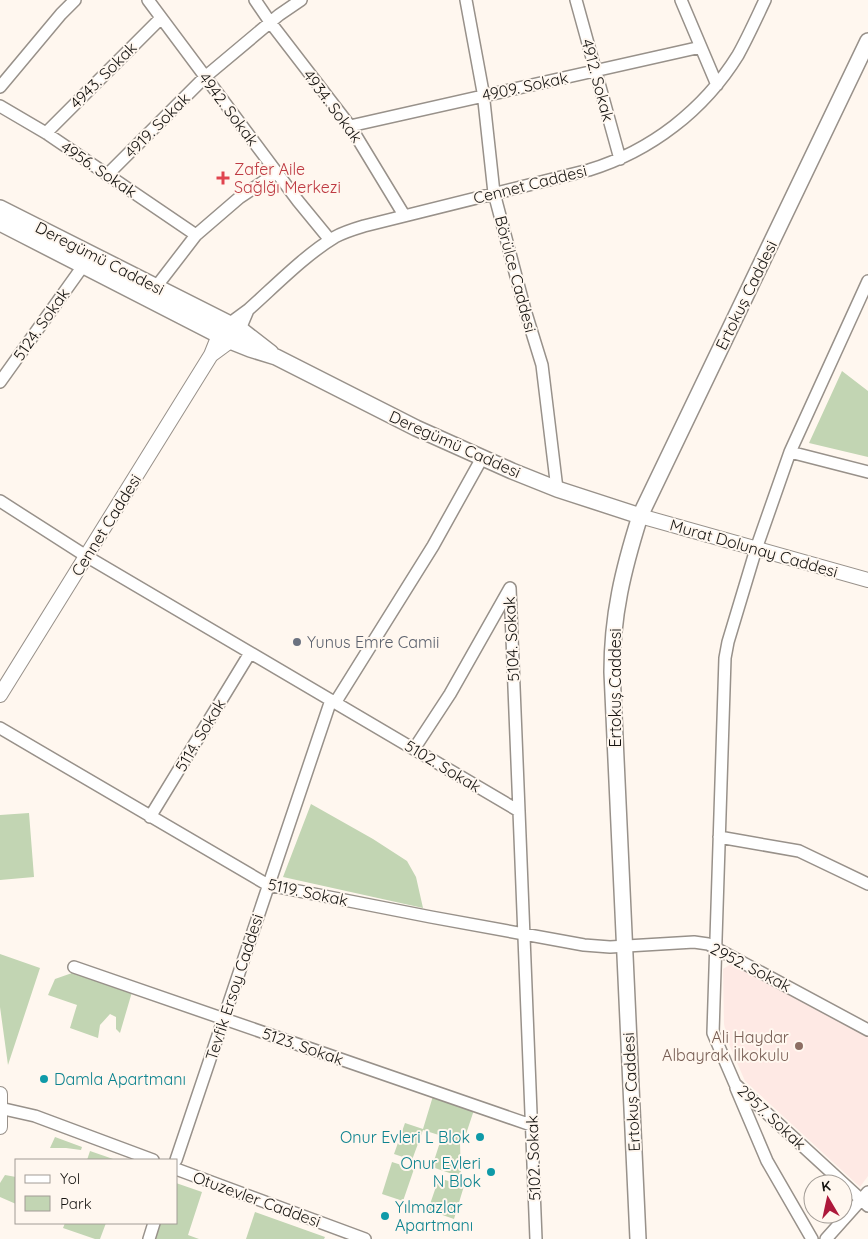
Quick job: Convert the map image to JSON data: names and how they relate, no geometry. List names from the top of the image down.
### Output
{
  "streets": {
    "main road": ["Deregümü Caddesi", "Ertokuş Caddesi"],
    "street": [
      "4943. Sokak",
      "4912. Sokak",
      "4909. Sokak",
      "4934. Sokak",
      "4942. Sokak",
      "4919. Sokak",
      "4956. Sokak",
      "Cennet Caddesi",
      "Börülce Caddesi",
      "5124. Sokak",
      "Murat Dolunay Caddesi",
      "5104. Sokak",
      "5114. Sokak",
      "5102. Sokak",
      "5119. Sokak",
      "2952. Sokak",
      "Tevfik Ersoy Caddesi",
      "5123. Sokak",
      "2957. Sokak",
      "Otuzevler Caddesi"
    ]
  },
  "crossings": [
    ["4943. Sokak", "4942. Sokak"],
    ["4943. Sokak", "4956. Sokak"],
    ["4912. Sokak", "4909. Sokak"],
    ["4912. Sokak", "Cennet Caddesi"],
    ["4909. Sokak", "4934. Sokak"],
    ["4909. Sokak", "Börülce Caddesi"],
    ["4934. Sokak", "4919. Sokak"],
    ["4934. Sokak", "Cennet Caddesi"],
    ["4942. Sokak", "4919. Sokak"],
    ["4942. Sokak", "Cennet Caddesi"],
    ["4919. Sokak", "4956. Sokak"],
    ["Cennet Caddesi", "Deregümü Caddesi"],
    ["Cennet Caddesi", "Börülce Caddesi"],
    ["Cennet Caddesi", "5102. Sokak"],
    ["Deregümü Caddesi", "Börülce Caddesi"],
    ["Deregümü Caddesi", "Ertokuş Caddesi"],
    ["Deregümü Caddesi", "5124. Sokak"],
    ["Deregümü Caddesi", "Murat Dolunay Caddesi"],
    ["Deregümü Caddesi", "Tevfik Ersoy Caddesi"],
    ["Ertokuş Caddesi", "Murat Dolunay Caddesi"],
    ["Ertokuş Caddesi", "5119. Sokak"],
    ["Ertokuş Caddesi", "2952. Sokak"],
    ["Murat Dolunay Caddesi", "2957. Sokak"],
    ["5104. Sokak", "5102. Sokak"],
    ["5114. Sokak", "5102. Sokak"],
    ["5114. Sokak", "5119. Sokak"],
    ["5102. Sokak", "5119. Sokak"],
    ["5102. Sokak", "Tevfik Ersoy Caddesi"],
    ["5102. Sokak", "5123. Sokak"],
    ["5119. Sokak", "2952. Sokak"],
    ["5119. Sokak", "Tevfik Ersoy Caddesi"],
    ["2952. Sokak", "2957. Sokak"],
    ["Tevfik Ersoy Caddesi", "5123. Sokak"]
  ],
  "places": {
    "health": ["Zafer Aile Sağlğı Merkezi"],
    "other": [
      "Yunus Emre Camii",
      "Ali Haydar Albayrak İlkokulu",
      "Damla Apartmanı",
      "Onur Evleri L Blok",
      "Onur Evleri N Blok",
      "Yılmazlar Apartmanı"
    ]
  },
  "legend": ["Yol", "Park"],
  "north": "top"
}
